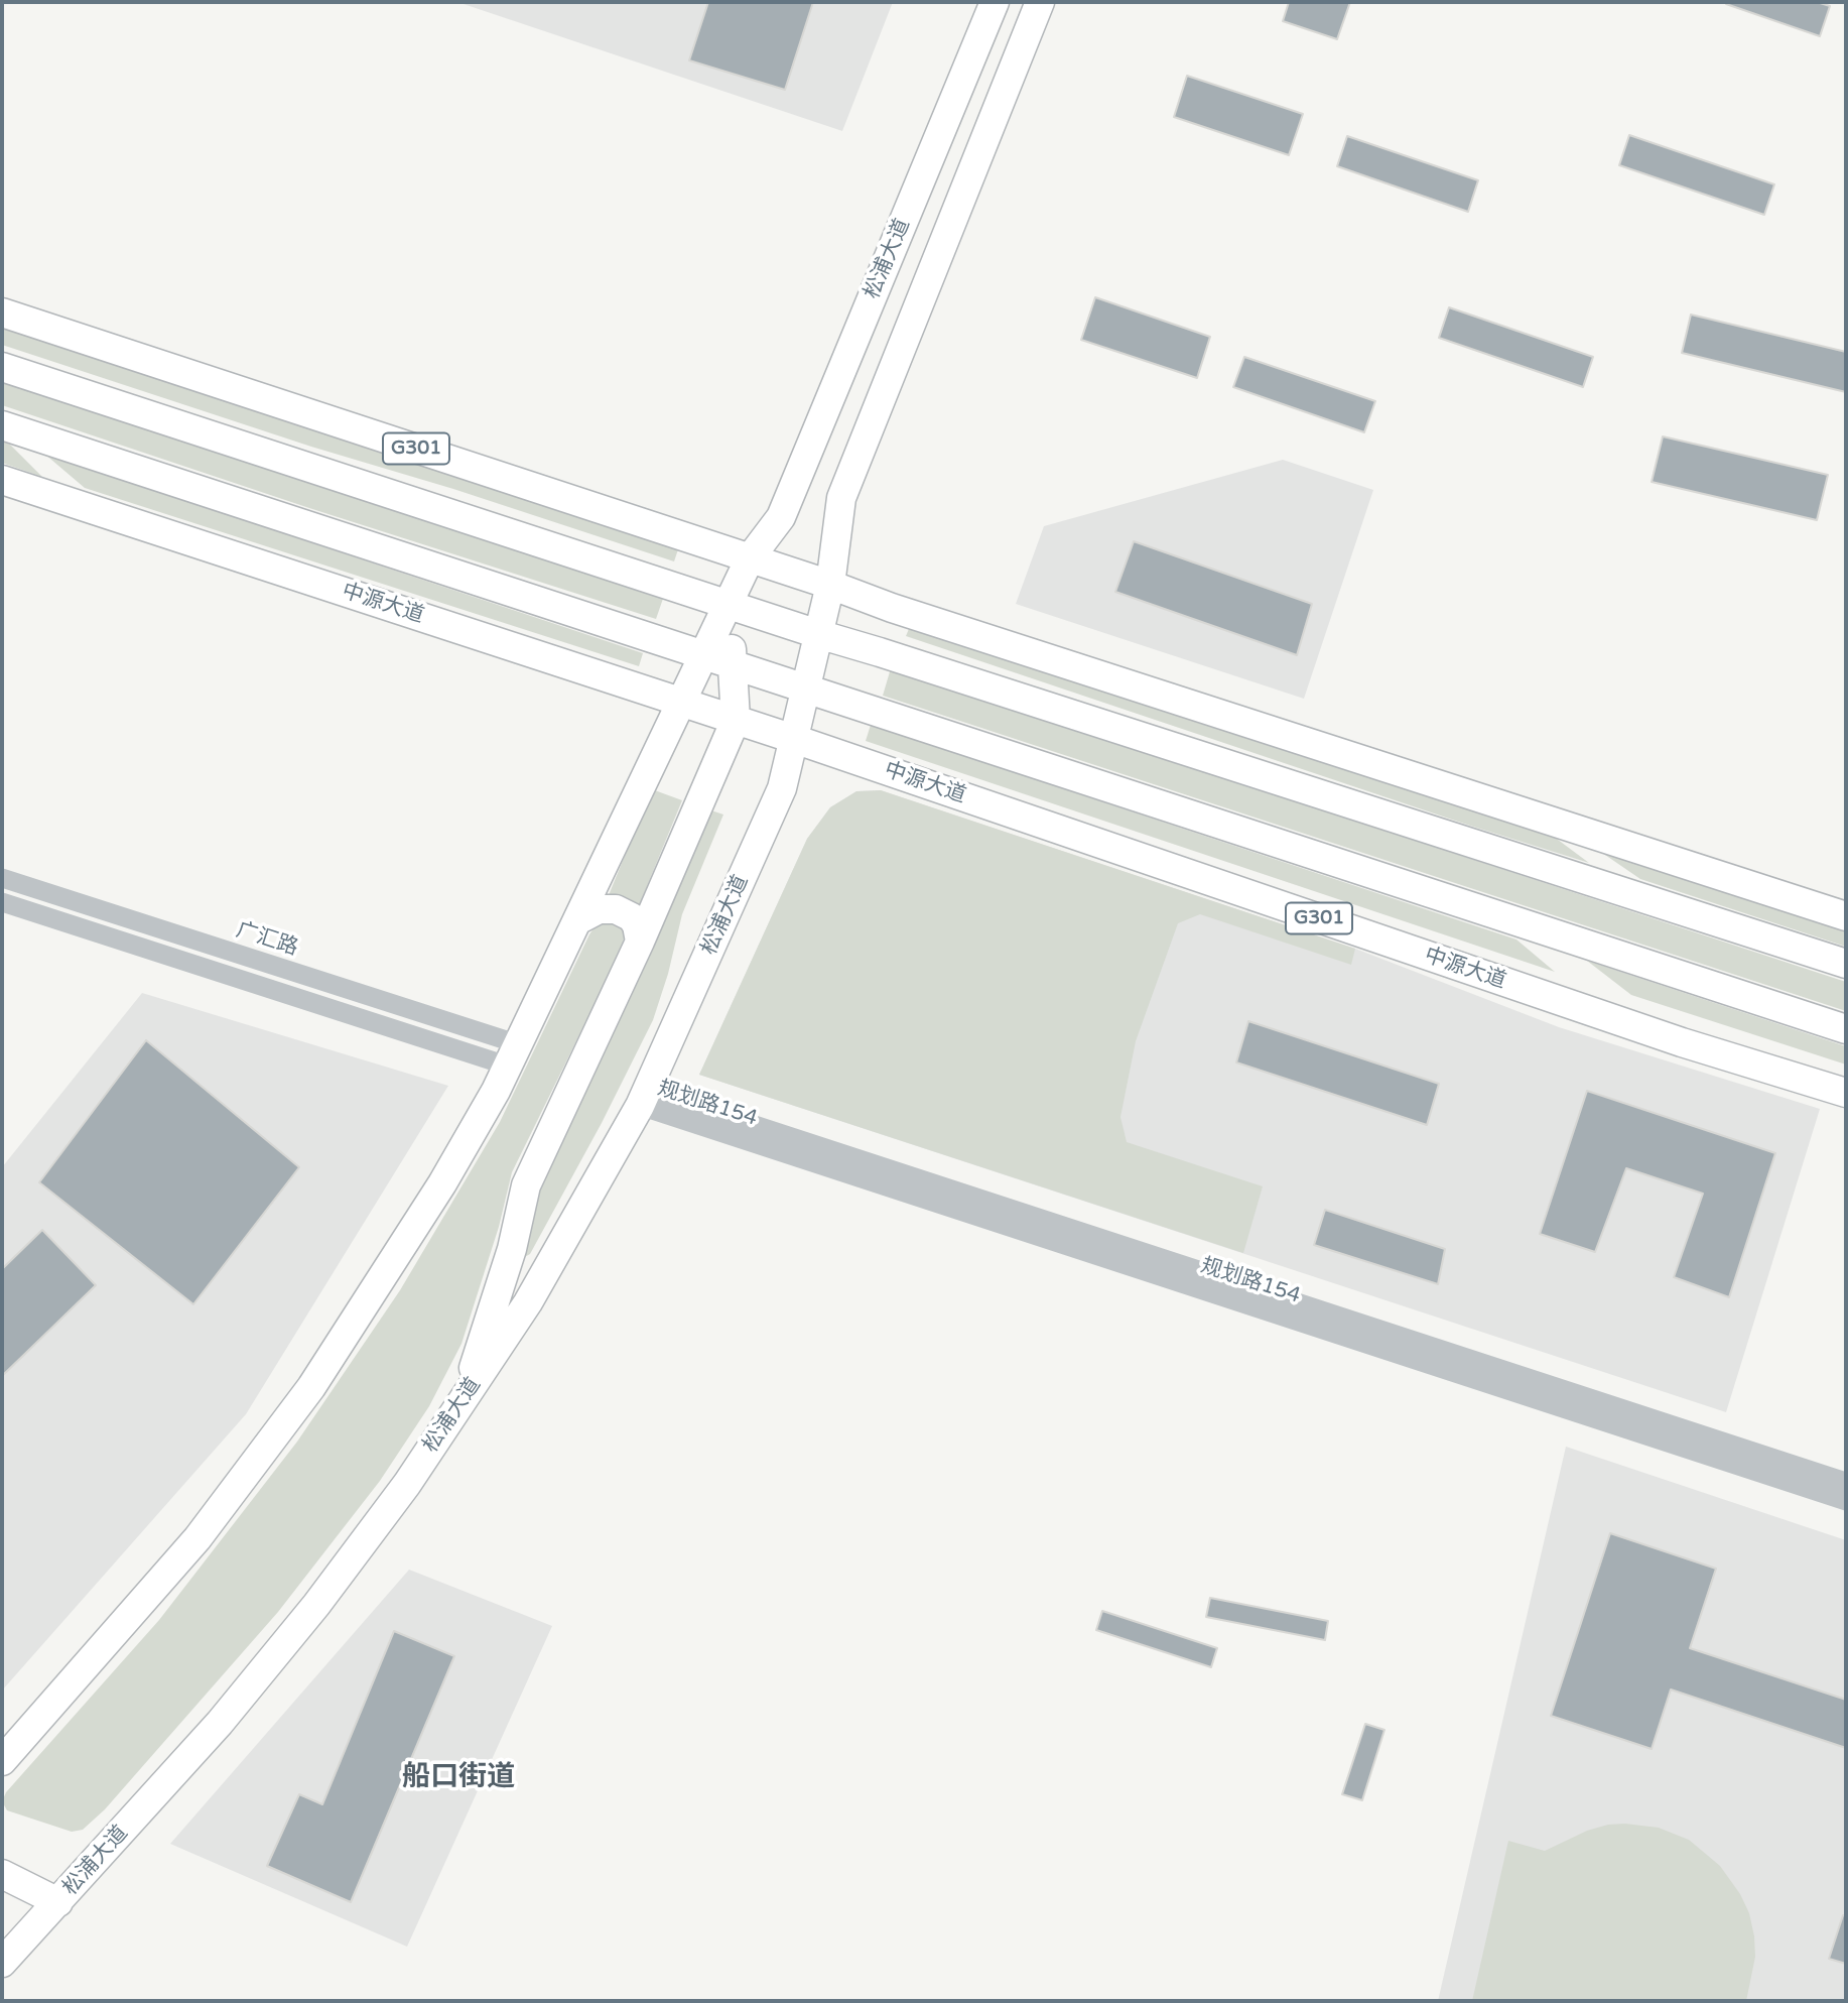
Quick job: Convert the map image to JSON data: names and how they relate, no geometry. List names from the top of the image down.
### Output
{
  "streets": {
    "highway": ["松浦大道", "G301", "中源大道"],
    "street": ["广汇路", "规划路154"]
  },
  "crossings": [
    ["松浦大道", "G301"],
    ["松浦大道", "中源大道"],
    ["松浦大道", "规划路154"]
  ],
  "districts": ["船口街道"]
}
